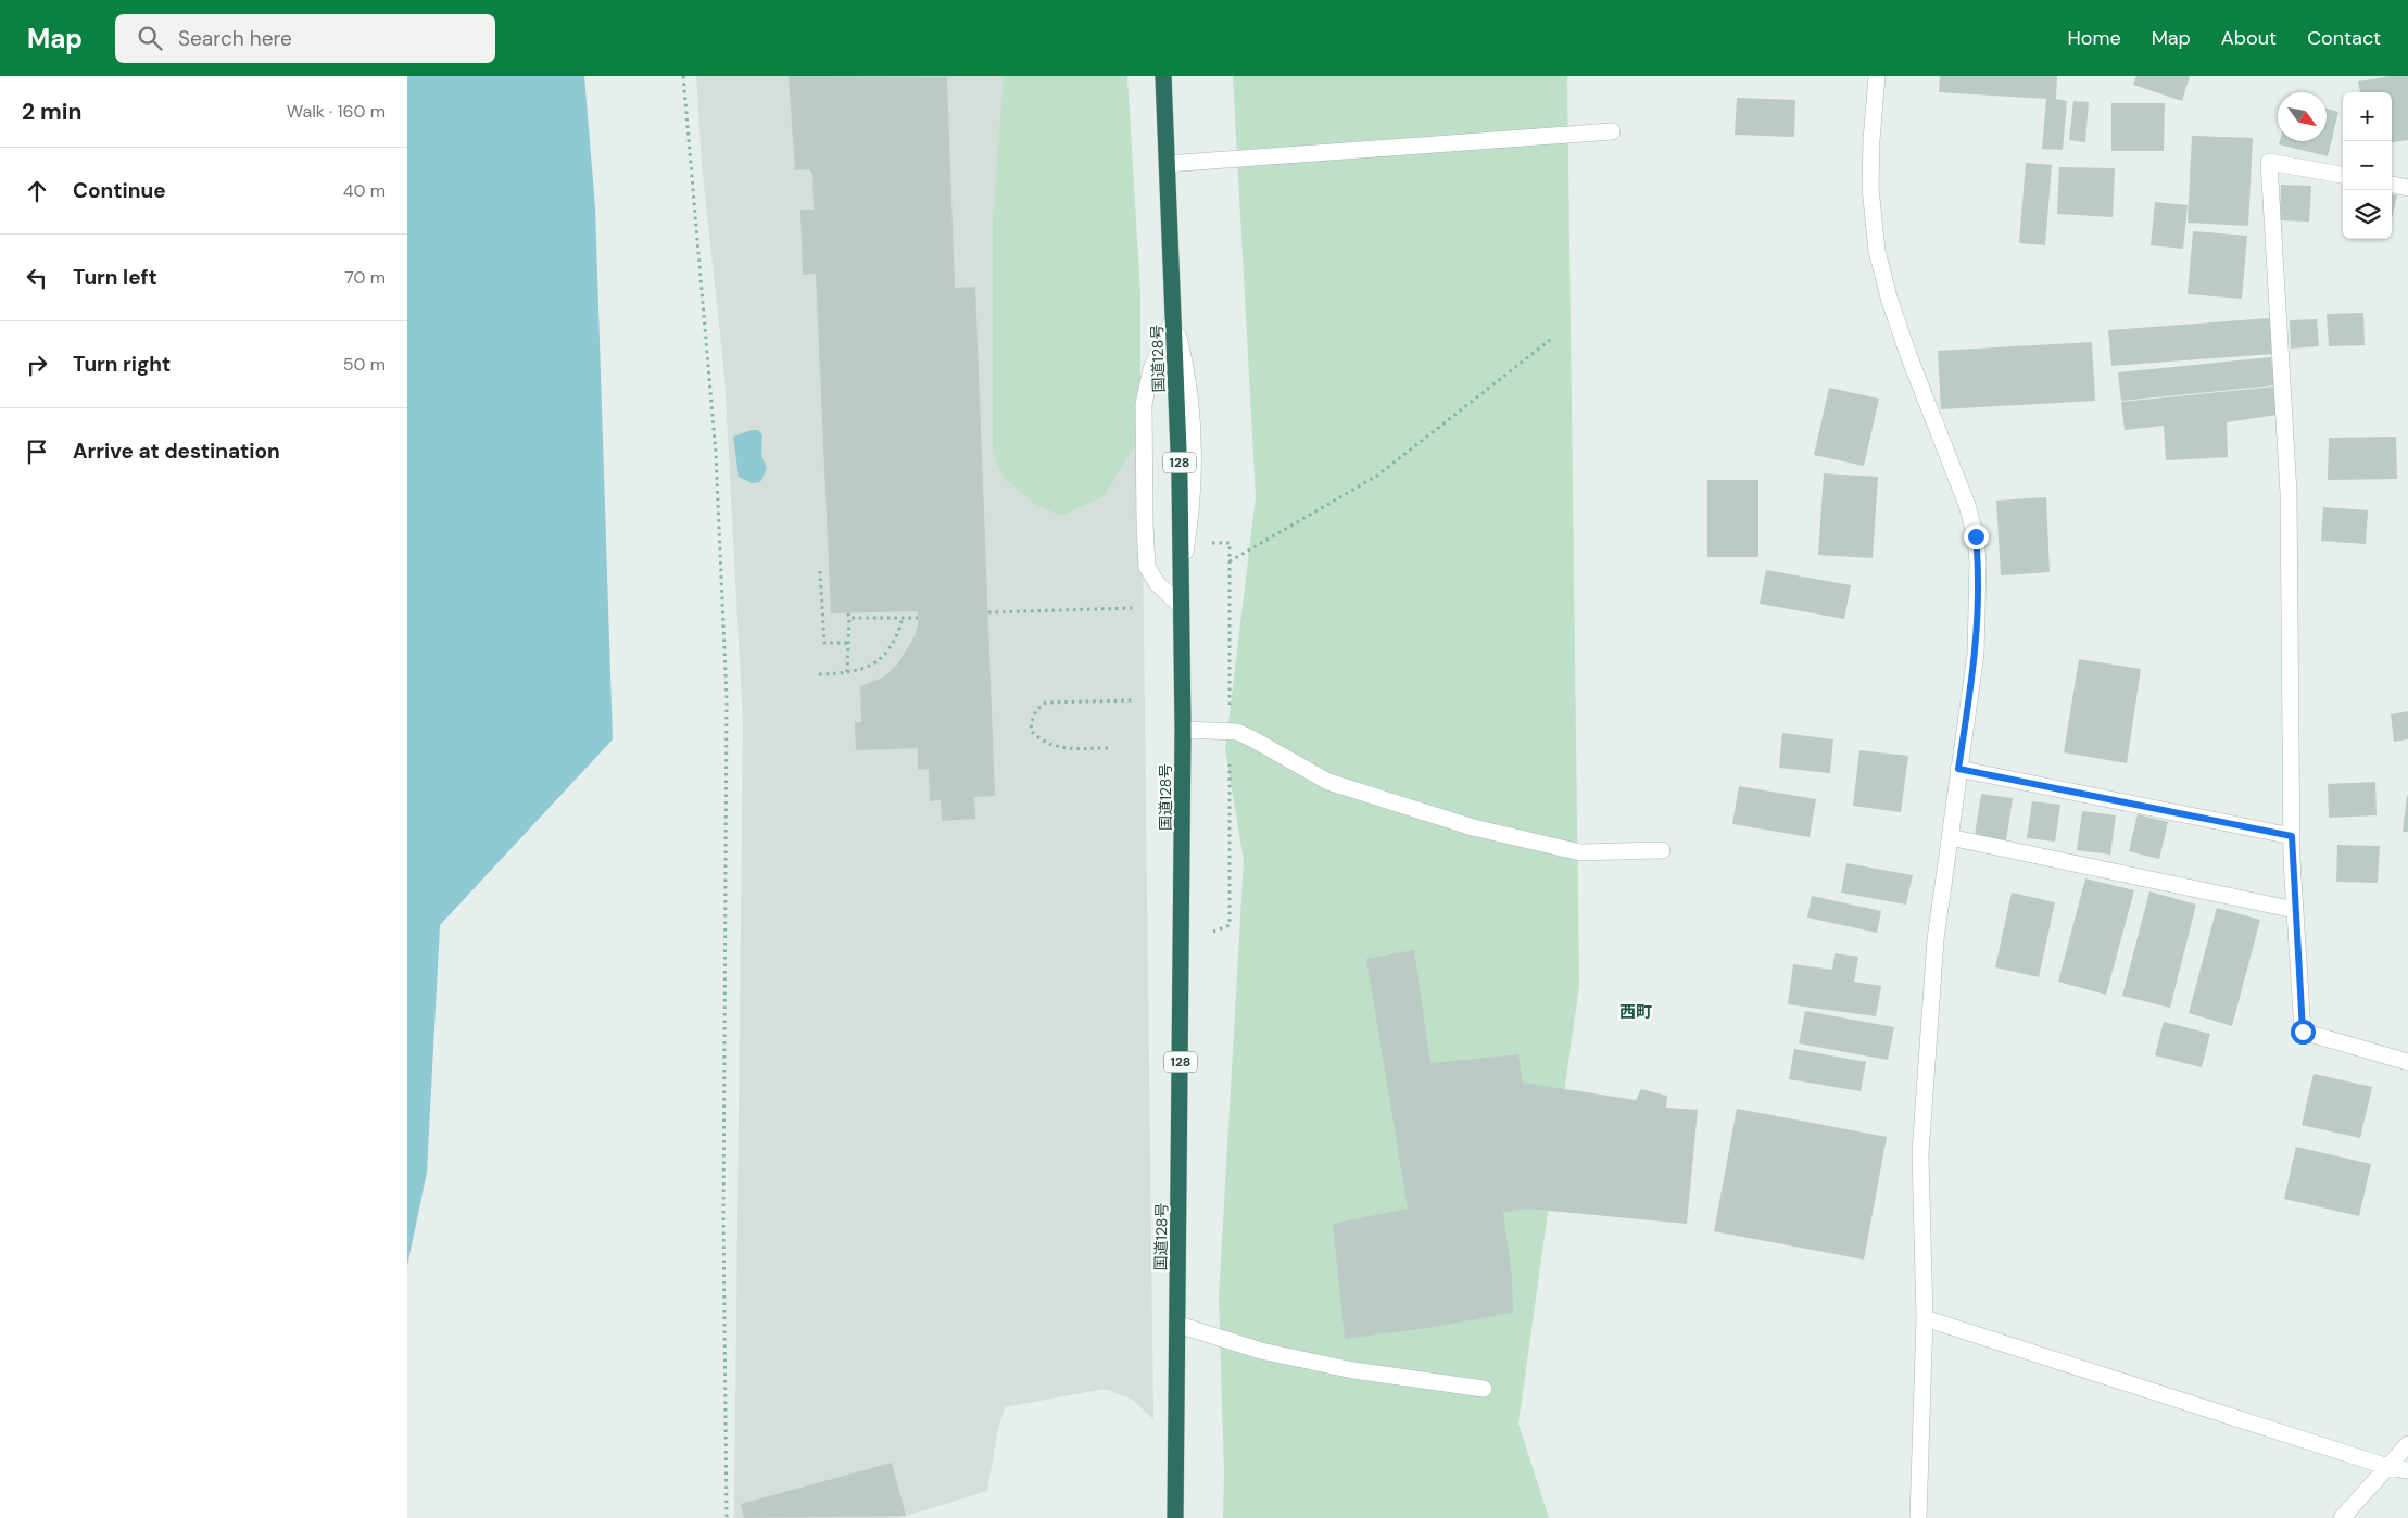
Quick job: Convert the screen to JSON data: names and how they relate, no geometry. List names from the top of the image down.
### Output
{
  "streets": {
    "highway": ["国道128号", "128"]
  },
  "districts": ["西町"],
  "north": "bottom right",
  "page": {
    "header": "Map",
    "search": "Search here",
    "nav": [
      "Home",
      "Map",
      "About",
      "Contact"
    ],
    "heading": ["2 min", "Walk · 160 m"],
    "map_buttons": ["+", "−"],
    "list": [
      ["Continue", "40 m"],
      ["Turn left", "70 m"],
      ["Turn right", "50 m"],
      "Arrive at destination"
    ]
  }
}
